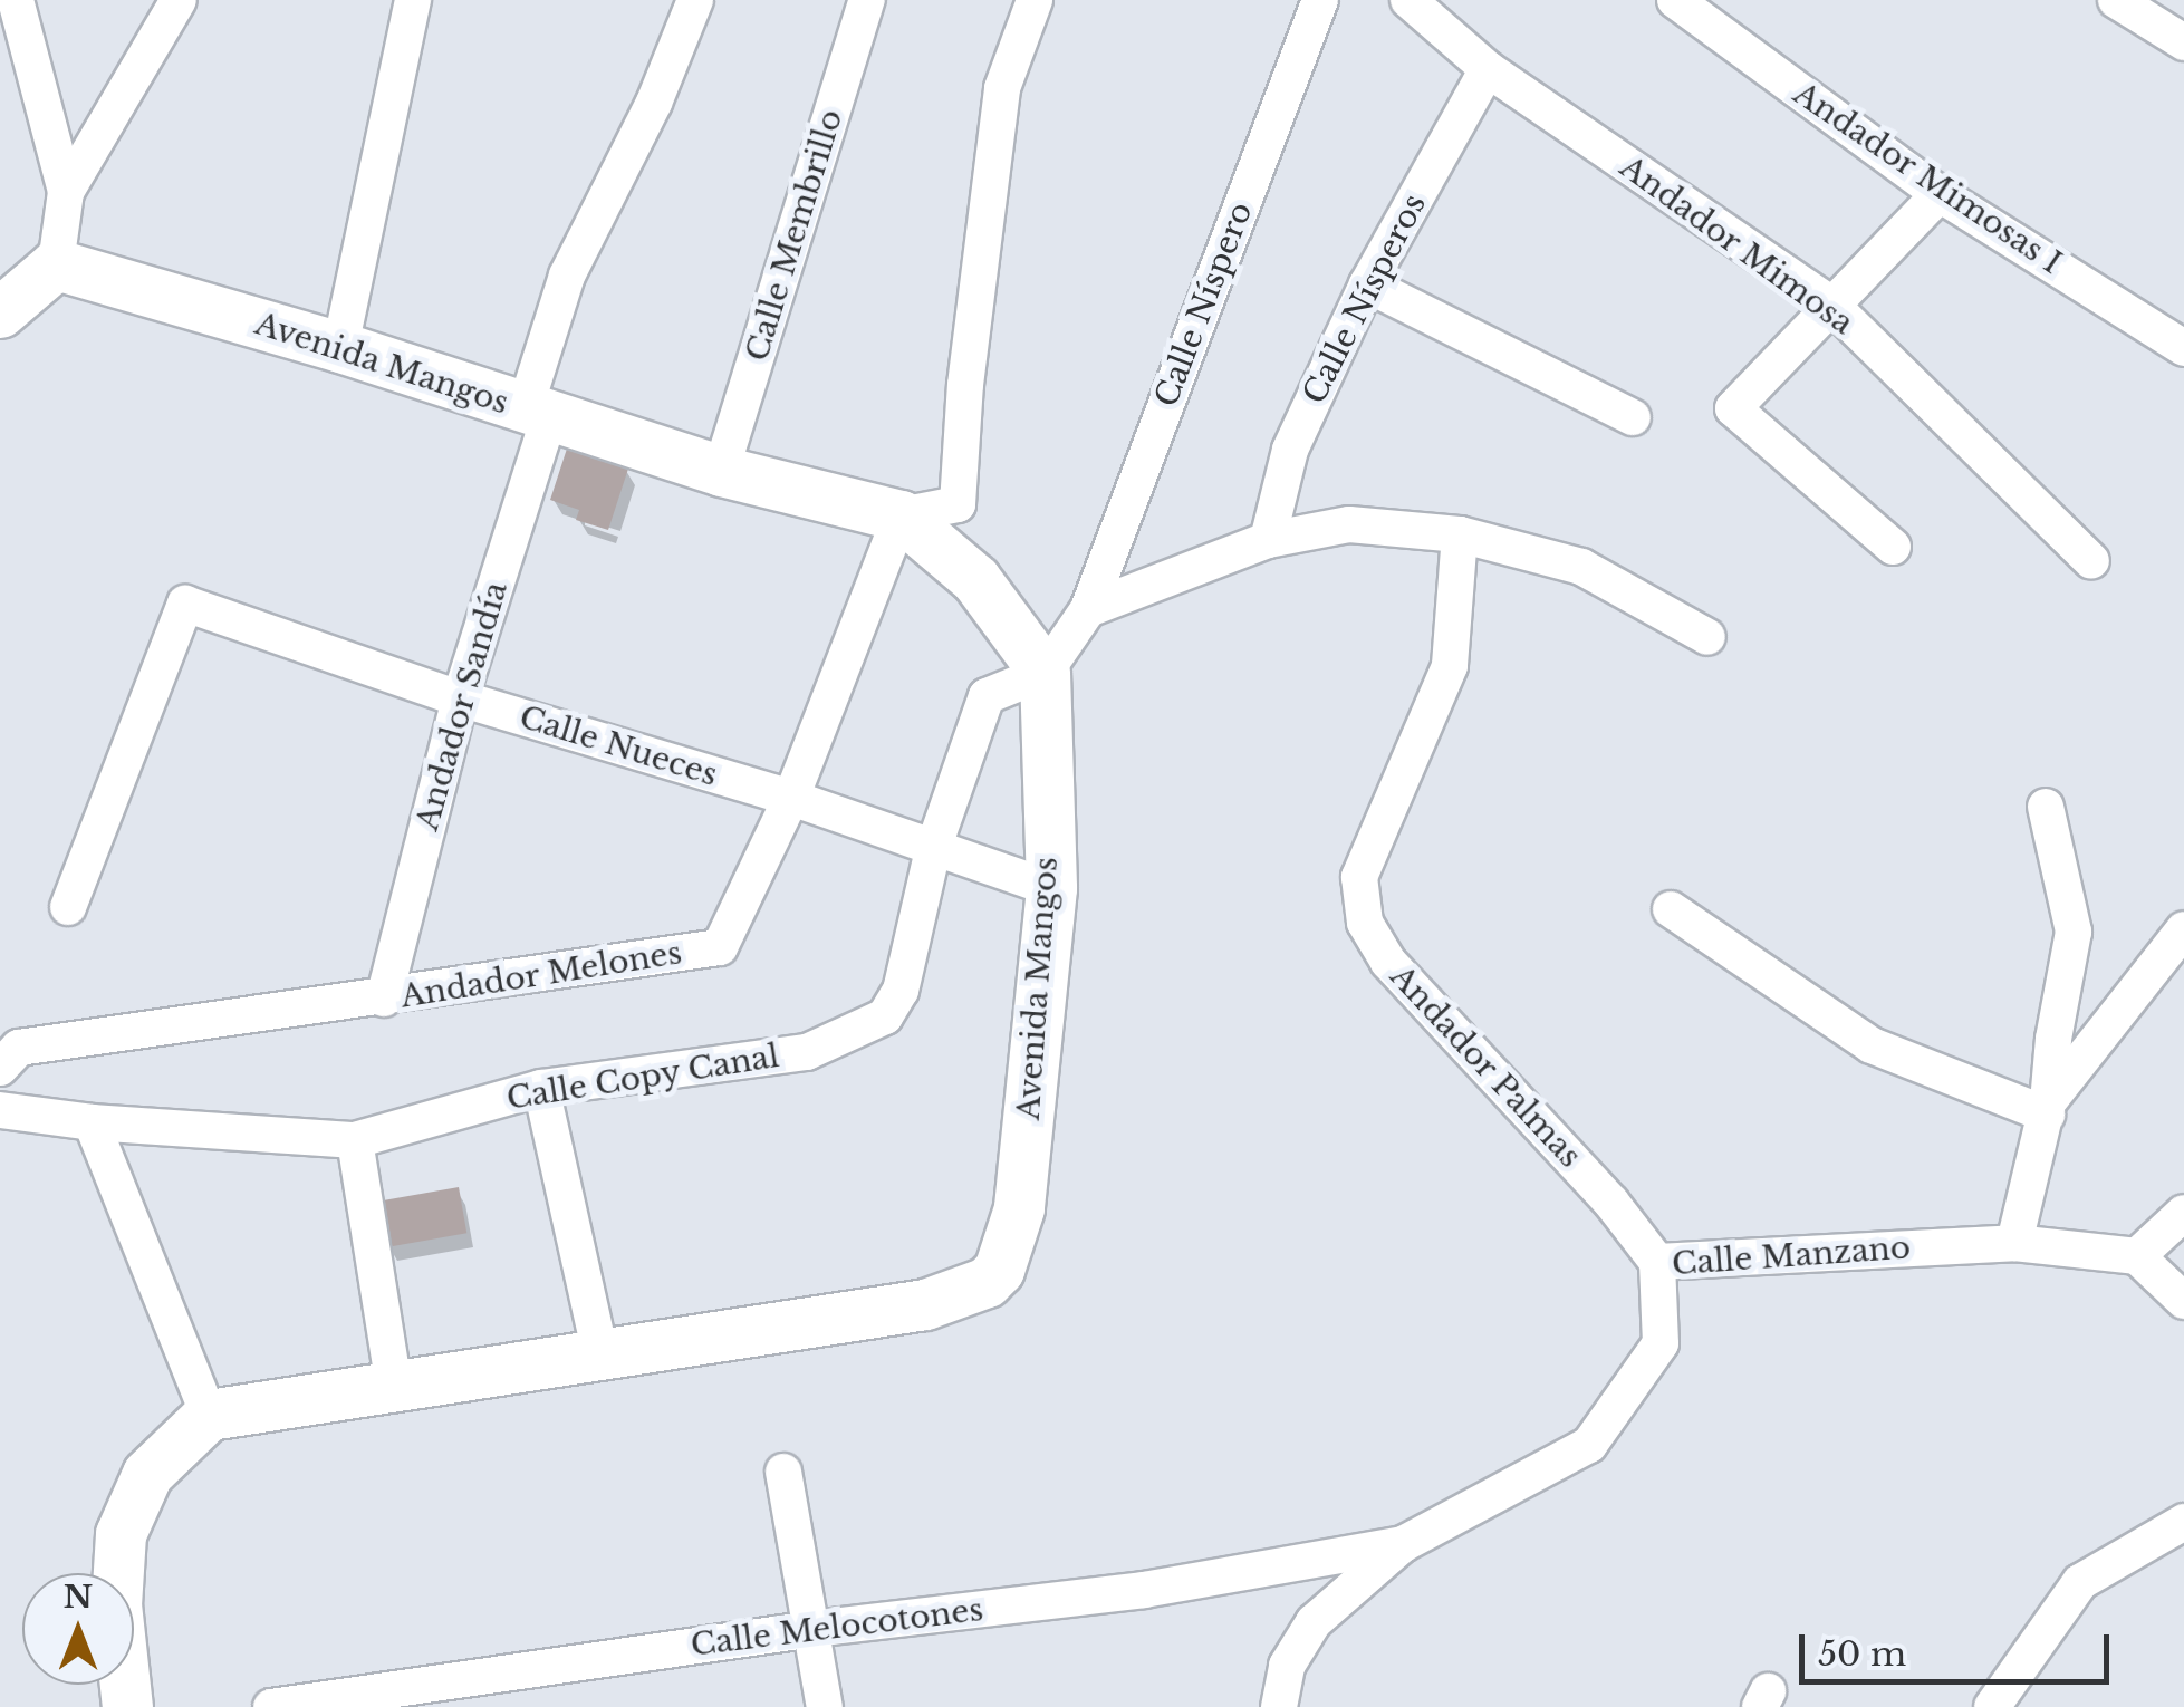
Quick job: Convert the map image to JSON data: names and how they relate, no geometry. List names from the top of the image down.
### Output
{
  "streets": {
    "main road": ["Avenida Mangos"],
    "street": [
      "Andador Mimosas I",
      "Calle Membrillo",
      "Andador Mimosa",
      "Calle Nísperos",
      "Calle Níspero",
      "Andador Sandía",
      "Calle Nueces",
      "Andador Melones",
      "Andador Palmas",
      "Calle Copy Canal",
      "Calle Manzano",
      "Calle Melocotones"
    ]
  },
  "crossings": [
    ["Calle Membrillo", "Avenida Mangos"],
    ["Andador Mimosa", "Calle Nísperos"],
    ["Calle Níspero", "Avenida Mangos"],
    ["Calle Níspero", "Calle Copy Canal"],
    ["Avenida Mangos", "Andador Sandía"],
    ["Avenida Mangos", "Calle Nueces"],
    ["Avenida Mangos", "Andador Melones"],
    ["Avenida Mangos", "Calle Copy Canal"],
    ["Andador Sandía", "Calle Nueces"],
    ["Andador Sandía", "Andador Melones"],
    ["Calle Nueces", "Andador Melones"],
    ["Calle Nueces", "Calle Copy Canal"],
    ["Andador Palmas", "Calle Manzano"],
    ["Calle Manzano", "Calle Melocotones"]
  ],
  "scale_bar": "50 m",
  "north": "top"
}
